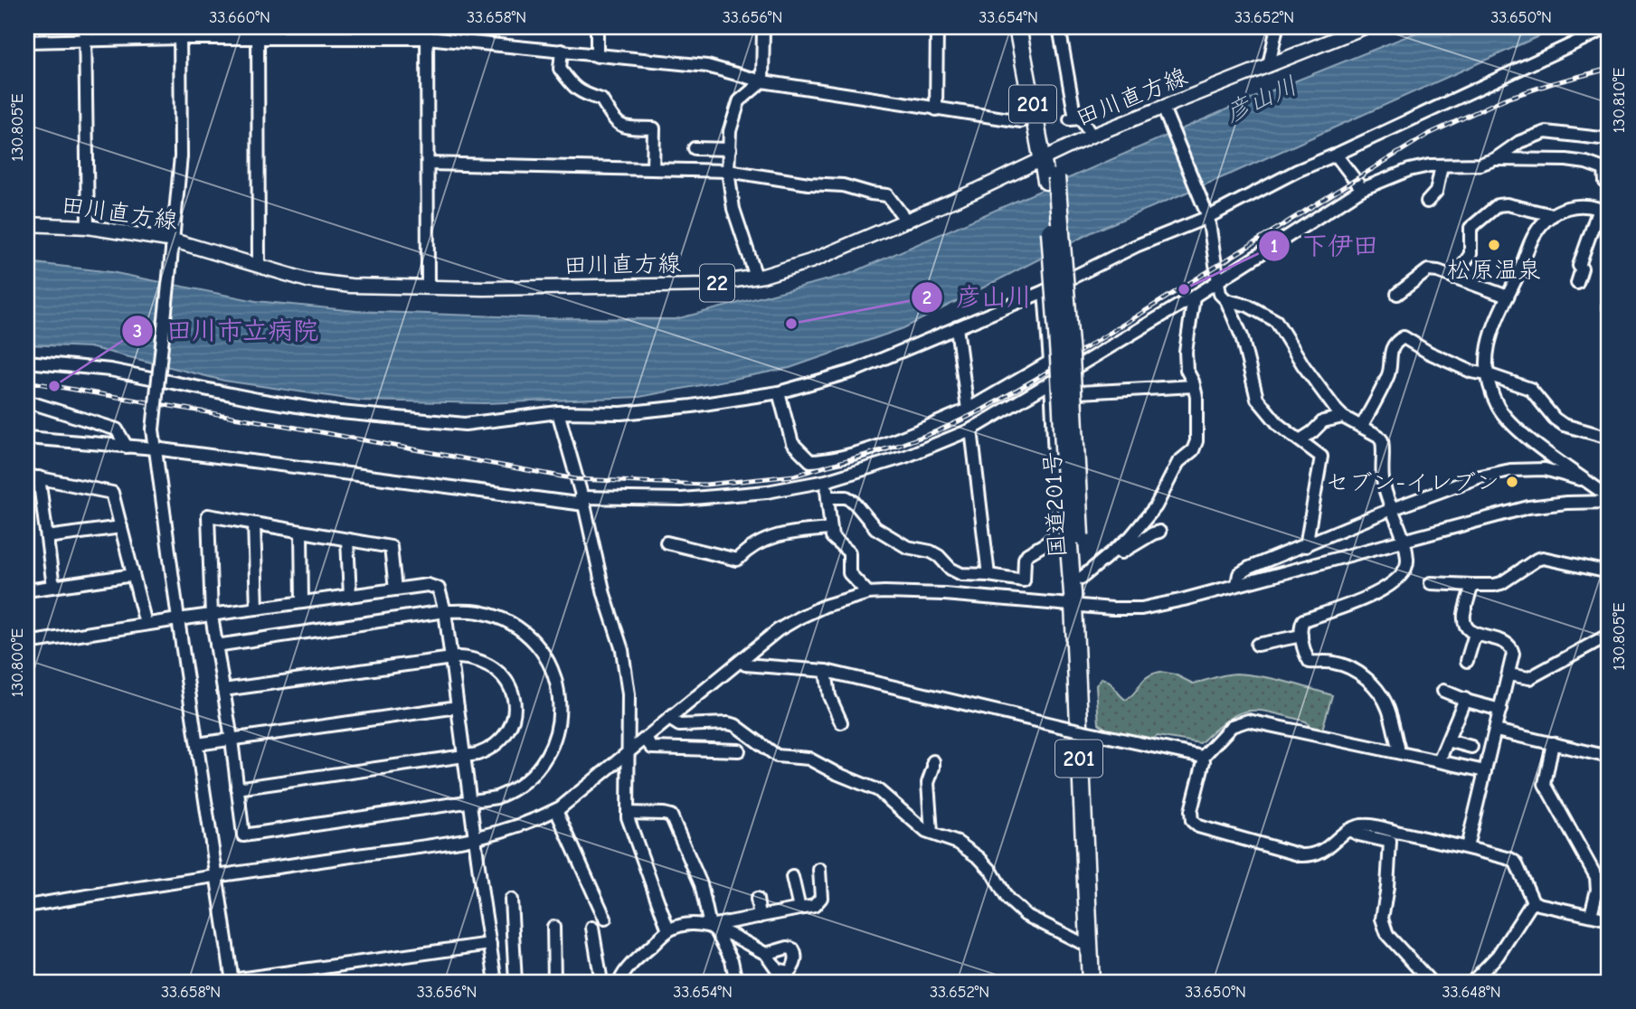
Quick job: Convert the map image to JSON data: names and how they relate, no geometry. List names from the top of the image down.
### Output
{
  "streets": {
    "highway": ["201", "国道201号"],
    "main road": ["田川直方線", "22"]
  },
  "crossings": [
    ["田川直方線", "国道201号"]
  ],
  "water": ["彦山川"],
  "places": [
    "松原温泉",
    "下伊田",
    "彦山川",
    "田川市立病院",
    "セブン-イレブン"
  ],
  "coordinates": [
    "33.660°N",
    "33.658°N",
    "33.656°N",
    "33.654°N",
    "33.652°N",
    "33.650°N",
    "130.810°E",
    "130.805°E",
    "130.800°E",
    "33.648°N"
  ]
}
